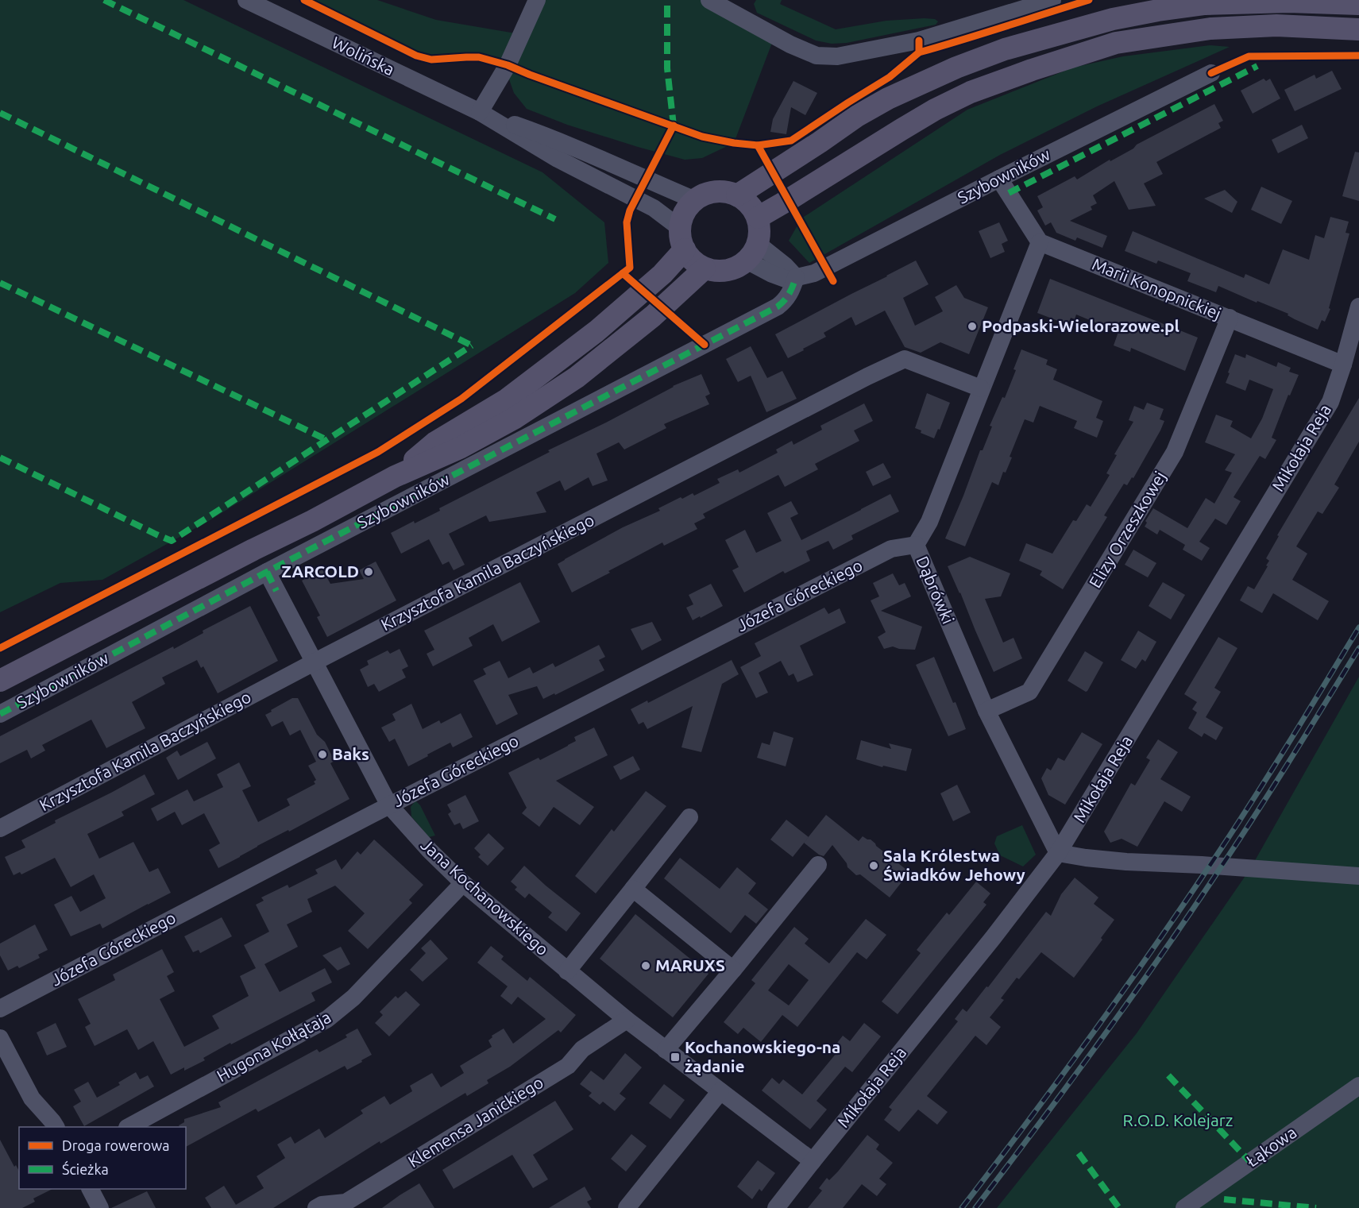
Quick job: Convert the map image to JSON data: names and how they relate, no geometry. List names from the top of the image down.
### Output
{
  "streets": {
    "main road": ["Szybowników"],
    "street": [
      "Wolińska",
      "Marii Konopnickiej",
      "Mikołaja Reja",
      "Elizy Orzeszkowej",
      "Krzysztofa Kamila Baczyńskiego",
      "Dąbrówki",
      "Józefa Góreckiego",
      "Jana Kochanowskiego",
      "Hugona Kołłątaja",
      "Klemensa Janickiego",
      "Łąkowa"
    ]
  },
  "crossings": [
    ["Wolińska", "Szybowników"],
    ["Szybowników", "Jana Kochanowskiego"],
    ["Marii Konopnickiej", "Mikołaja Reja"],
    ["Marii Konopnickiej", "Elizy Orzeszkowej"],
    ["Marii Konopnickiej", "Dąbrówki"],
    ["Mikołaja Reja", "Dąbrówki"],
    ["Mikołaja Reja", "Jana Kochanowskiego"],
    ["Elizy Orzeszkowej", "Dąbrówki"],
    ["Krzysztofa Kamila Baczyńskiego", "Dąbrówki"],
    ["Krzysztofa Kamila Baczyńskiego", "Jana Kochanowskiego"],
    ["Dąbrówki", "Józefa Góreckiego"],
    ["Józefa Góreckiego", "Jana Kochanowskiego"],
    ["Jana Kochanowskiego", "Hugona Kołłątaja"],
    ["Jana Kochanowskiego", "Klemensa Janickiego"]
  ],
  "parks": ["R.O.D. Kolejarz"],
  "places": {
    "other": [
      "Podpaski-Wielorazowe.pl",
      "ZARCOLD",
      "Baks",
      "Sala Królestwa Świadków Jehowy",
      "MARUXS"
    ],
    "transit": ["Kochanowskiego-na żądanie"]
  },
  "legend": ["Droga rowerowa", "Ścieżka"]
}
